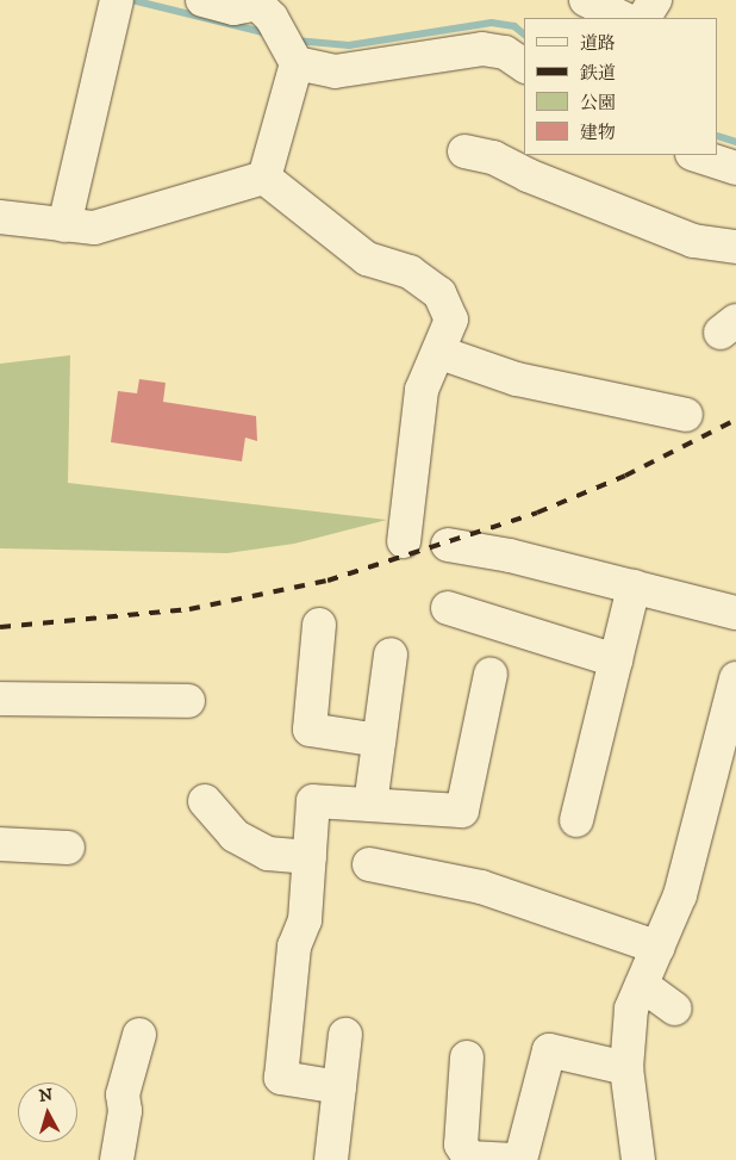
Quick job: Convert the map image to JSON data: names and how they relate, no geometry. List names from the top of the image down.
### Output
{
  "legend": [
    "道路",
    "鉄道",
    "公園",
    "建物"
  ],
  "north": "top"
}
